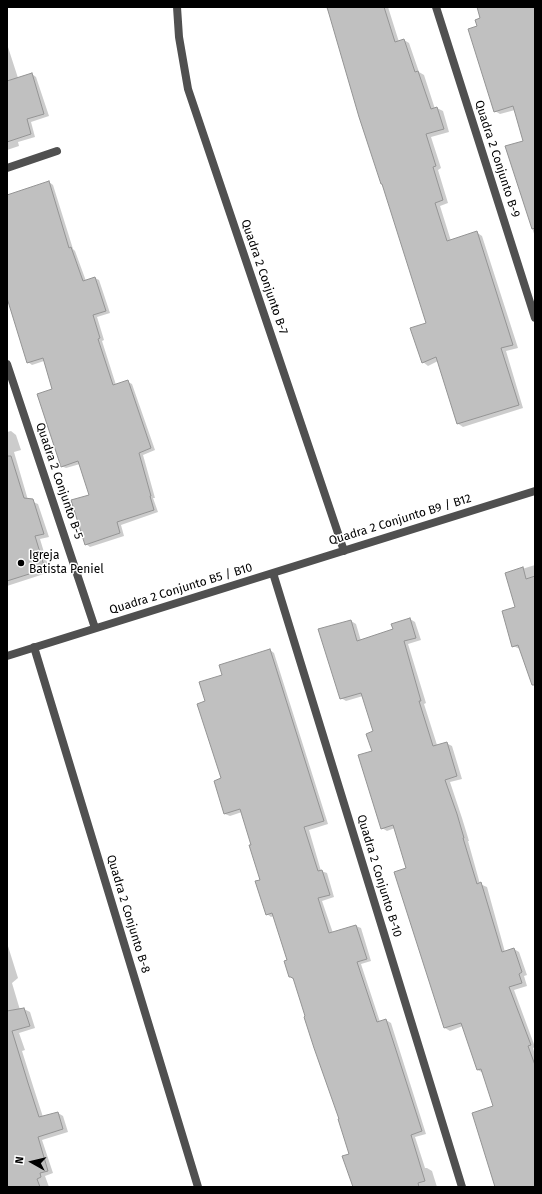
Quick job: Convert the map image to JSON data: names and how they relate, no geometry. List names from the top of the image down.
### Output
{
  "streets": {
    "street": [
      "Quadra 2 Conjunto B-9",
      "Quadra 2 Conjunto B-7",
      "Quadra 2 Conjunto B-5",
      "Quadra 2 Conjunto B9 / B12",
      "Quadra 2 Conjunto B5 / B10",
      "Quadra 2 Conjunto B-10",
      "Quadra 2 Conjunto B-8"
    ]
  },
  "crossings": [
    ["Quadra 2 Conjunto B-7", "Quadra 2 Conjunto B9 / B12"],
    ["Quadra 2 Conjunto B-5", "Quadra 2 Conjunto B5 / B10"],
    ["Quadra 2 Conjunto B9 / B12", "Quadra 2 Conjunto B5 / B10"],
    ["Quadra 2 Conjunto B9 / B12", "Quadra 2 Conjunto B-10"],
    ["Quadra 2 Conjunto B5 / B10", "Quadra 2 Conjunto B-10"],
    ["Quadra 2 Conjunto B5 / B10", "Quadra 2 Conjunto B-8"]
  ],
  "places": ["Igreja Batista Peniel"],
  "north": "left"
}
